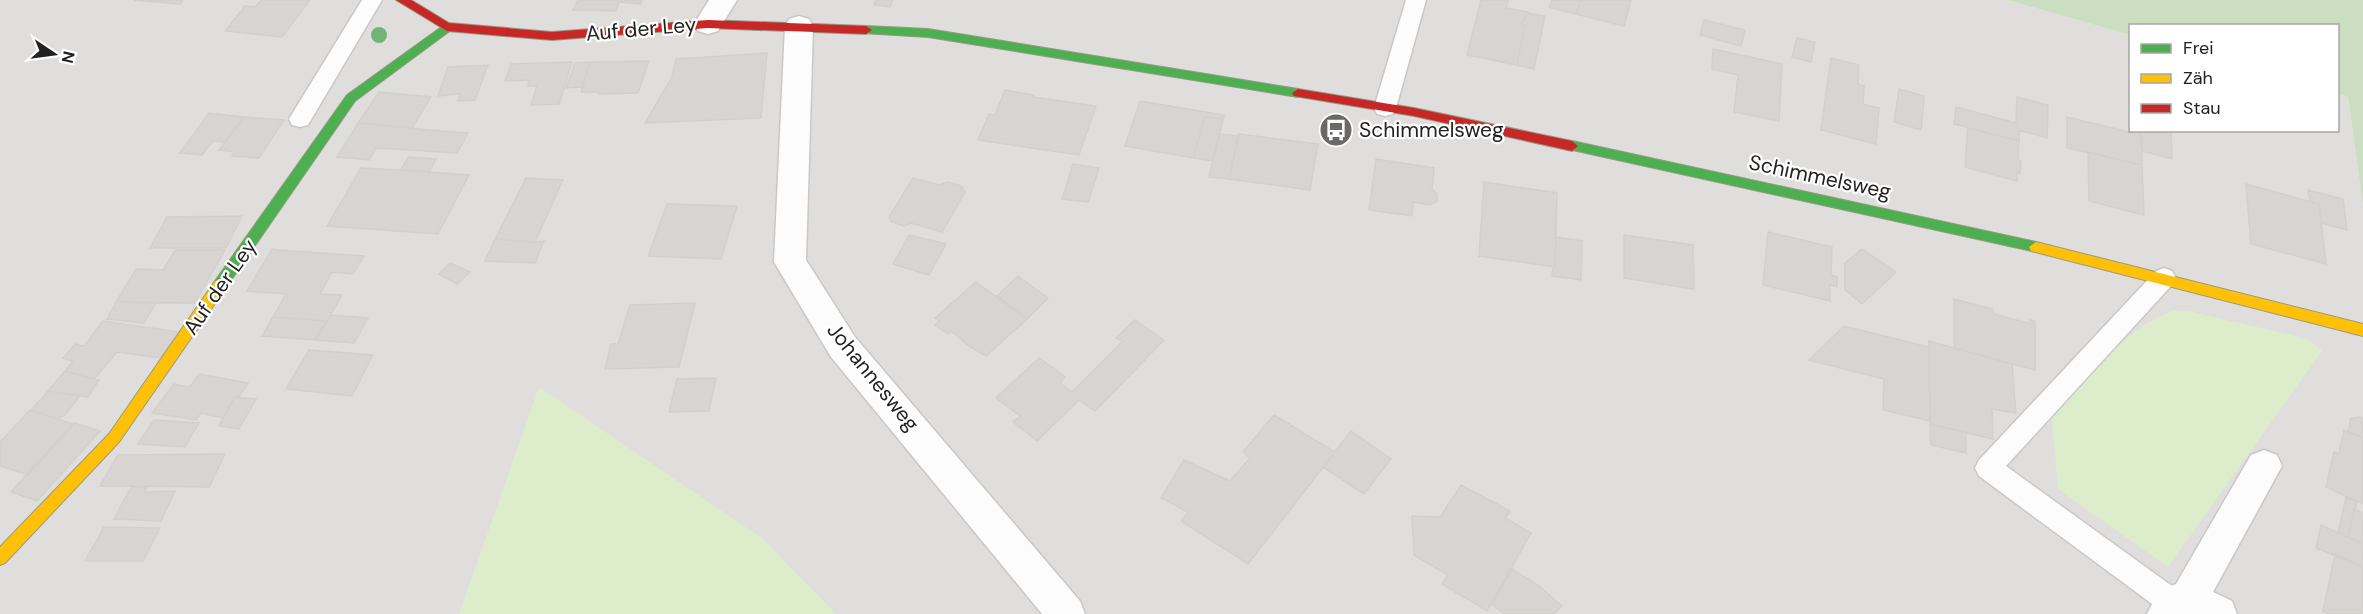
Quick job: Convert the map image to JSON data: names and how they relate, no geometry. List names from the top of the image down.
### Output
{
  "streets": {
    "street": ["Auf der Ley", "Schimmelsweg", "Johannesweg"]
  },
  "crossings": [
    ["Auf der Ley", "Schimmelsweg"],
    ["Auf der Ley", "Johannesweg"],
    ["Schimmelsweg", "Johannesweg"]
  ],
  "places": {
    "bus stop": ["Schimmelsweg"]
  },
  "legend": ["Frei", "Zäh", "Stau"],
  "north": "right"
}
